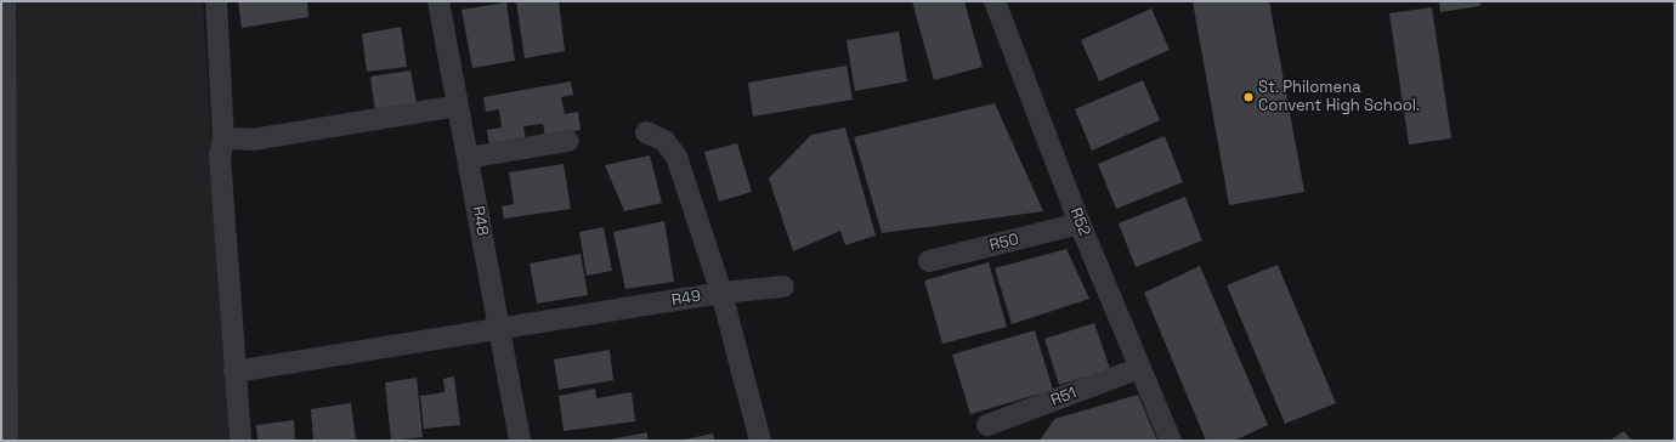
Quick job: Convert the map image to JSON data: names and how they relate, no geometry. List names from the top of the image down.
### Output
{
  "streets": {
    "street": [
      "R48",
      "R52",
      "R50",
      "R49",
      "R51"
    ]
  },
  "crossings": [
    ["R48", "R49"],
    ["R52", "R50"],
    ["R52", "R51"]
  ],
  "places": ["St. Philomena Convent High School."]
}
